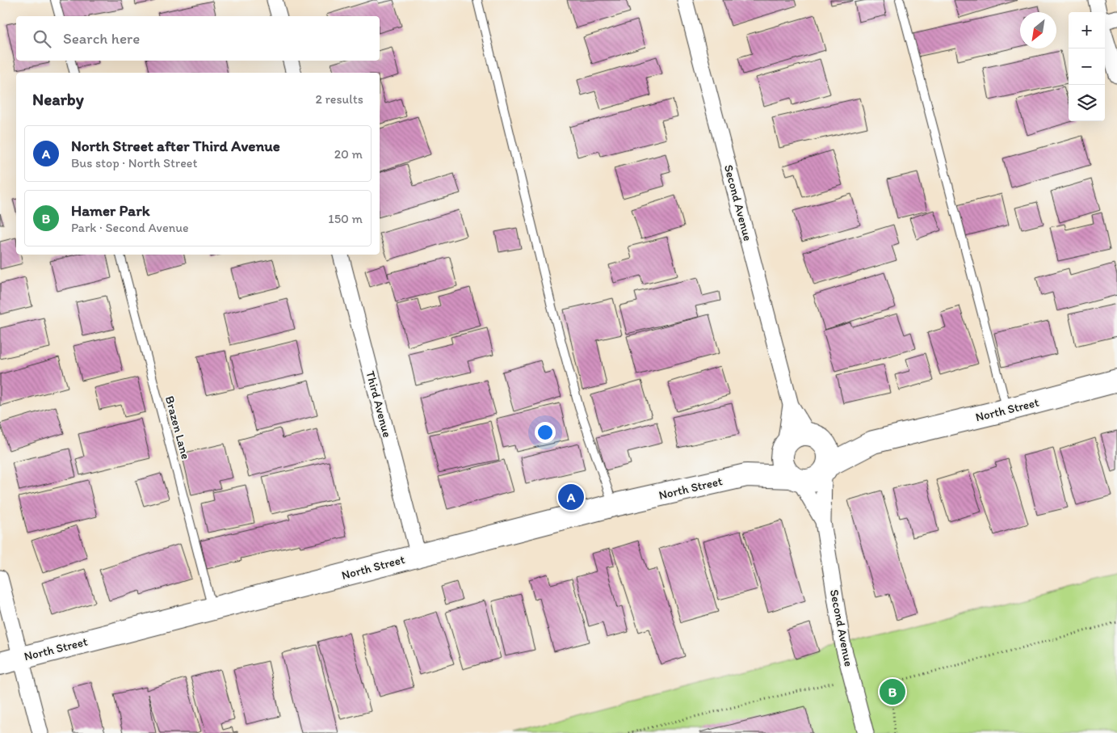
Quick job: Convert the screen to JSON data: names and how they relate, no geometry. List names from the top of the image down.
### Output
{
  "streets": {
    "main road": ["North Street"],
    "street": ["Second Avenue", "Third Avenue"],
    "lane": ["Brazen Lane"]
  },
  "crossings": [
    ["Second Avenue", "North Street"],
    ["Third Avenue", "North Street"],
    ["North Street", "Brazen Lane"]
  ],
  "north": "bottom left",
  "page": {
    "map_buttons": ["+", "−"],
    "search": "Search here",
    "heading": ["Nearby", "2 results"],
    "list": [
      {
        "mark": "A",
        "name": "North Street after Third Avenue",
        "note": "Bus stop · North Street",
        "value": "20 m"
      },
      {
        "mark": "B",
        "name": "Hamer Park",
        "note": "Park · Second Avenue",
        "value": "150 m"
      }
    ],
    "pins": ["A", "B"]
  }
}
